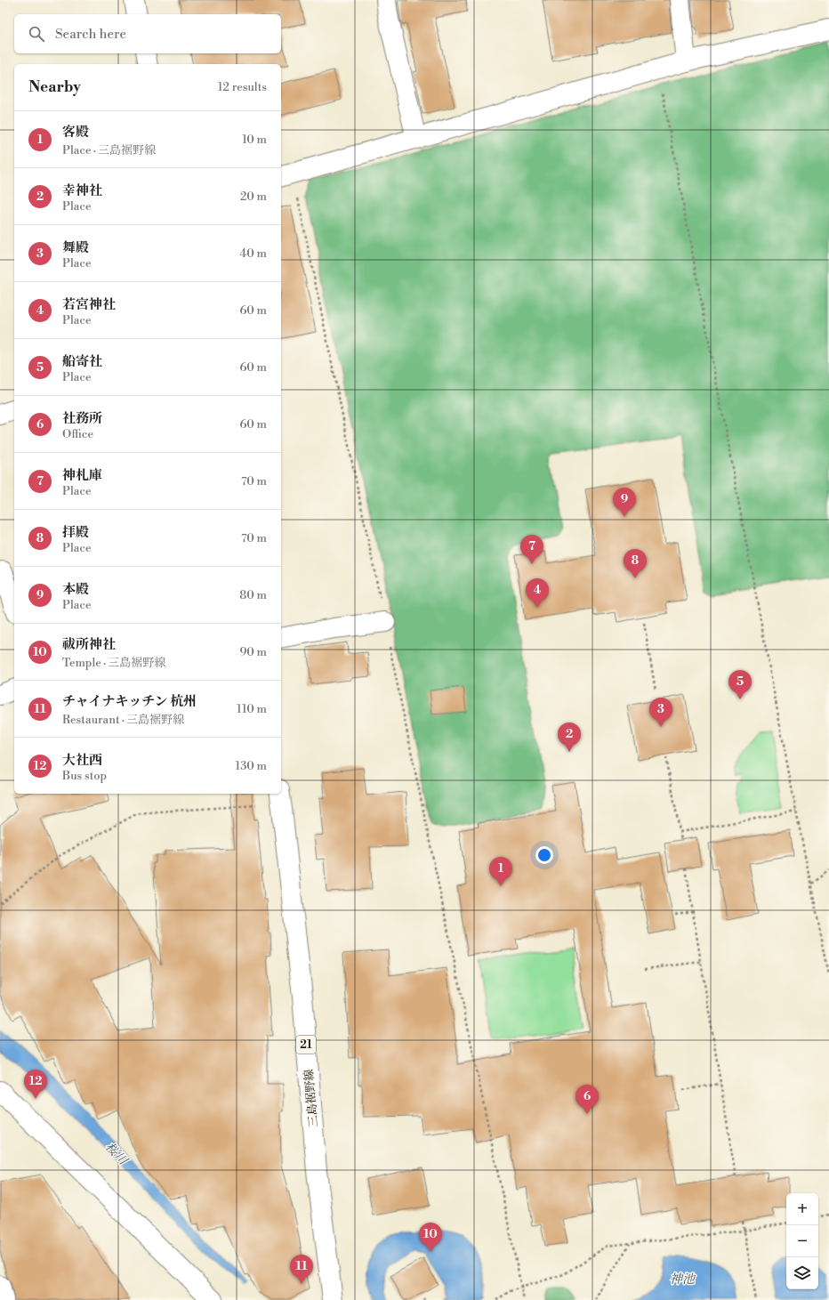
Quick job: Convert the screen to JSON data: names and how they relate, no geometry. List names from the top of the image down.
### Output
{
  "streets": {
    "street": ["21", "三島裾野線"]
  },
  "water": ["桜川", "神池"],
  "page": {
    "search": "Search here",
    "heading": ["Nearby", "12 results"],
    "list": [
      {
        "mark": "1",
        "name": "客殿",
        "note": "Place · 三島裾野線",
        "value": "10 m"
      },
      {
        "mark": "2",
        "name": "幸神社",
        "note": "Place",
        "value": "20 m"
      },
      {
        "mark": "3",
        "name": "舞殿",
        "note": "Place",
        "value": "40 m"
      },
      {
        "mark": "4",
        "name": "若宮神社",
        "note": "Place",
        "value": "60 m"
      },
      {
        "mark": "5",
        "name": "船寄社",
        "note": "Place",
        "value": "60 m"
      },
      {
        "mark": "6",
        "name": "社務所",
        "note": "Office",
        "value": "60 m"
      },
      {
        "mark": "7",
        "name": "神札庫",
        "note": "Place",
        "value": "70 m"
      },
      {
        "mark": "8",
        "name": "拝殿",
        "note": "Place",
        "value": "70 m"
      },
      {
        "mark": "9",
        "name": "本殿",
        "note": "Place",
        "value": "80 m"
      },
      {
        "mark": "10",
        "name": "祓所神社",
        "note": "Temple · 三島裾野線",
        "value": "90 m"
      },
      {
        "mark": "11",
        "name": "チャイナキッチン 杭州",
        "note": "Restaurant · 三島裾野線",
        "value": "110 m"
      },
      {
        "mark": "12",
        "name": "大社西",
        "note": "Bus stop",
        "value": "130 m"
      }
    ],
    "pins": [
      "9",
      "7",
      "8",
      "4",
      "5",
      "3",
      "2",
      "1",
      "12",
      "6",
      "10",
      "11"
    ],
    "map_buttons": ["+", "−"]
  }
}
